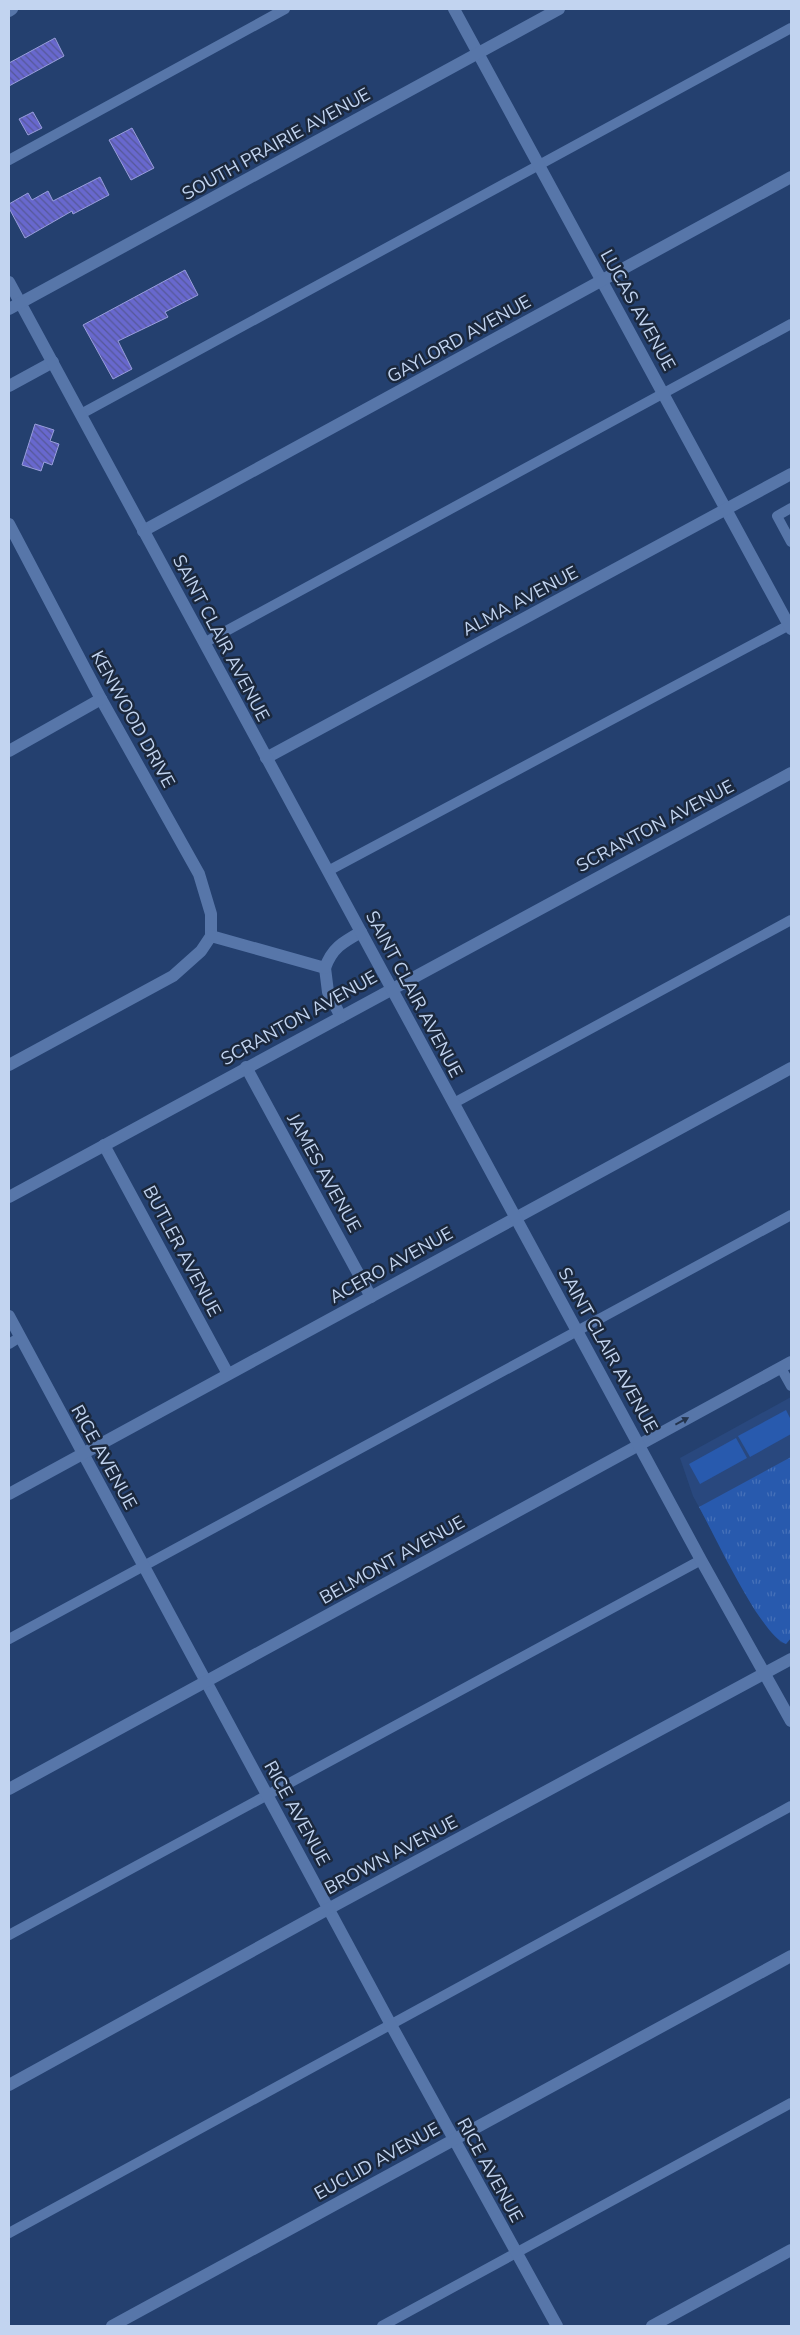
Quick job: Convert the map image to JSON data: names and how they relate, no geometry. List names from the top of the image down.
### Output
{
  "streets": {
    "street": [
      "SOUTH PRAIRIE AVENUE",
      "LUCAS AVENUE",
      "GAYLORD AVENUE",
      "ALMA AVENUE",
      "SAINT CLAIR AVENUE",
      "KENWOOD DRIVE",
      "SCRANTON AVENUE",
      "JAMES AVENUE",
      "BUTLER AVENUE",
      "ACERO AVENUE",
      "RICE AVENUE",
      "BELMONT AVENUE",
      "BROWN AVENUE",
      "EUCLID AVENUE"
    ]
  },
  "crossings": [
    ["SOUTH PRAIRIE AVENUE", "LUCAS AVENUE"],
    ["SOUTH PRAIRIE AVENUE", "SAINT CLAIR AVENUE"],
    ["LUCAS AVENUE", "GAYLORD AVENUE"],
    ["LUCAS AVENUE", "ALMA AVENUE"],
    ["GAYLORD AVENUE", "SAINT CLAIR AVENUE"],
    ["ALMA AVENUE", "SAINT CLAIR AVENUE"],
    ["SAINT CLAIR AVENUE", "SCRANTON AVENUE"],
    ["SAINT CLAIR AVENUE", "ACERO AVENUE"],
    ["SAINT CLAIR AVENUE", "BELMONT AVENUE"],
    ["SAINT CLAIR AVENUE", "BROWN AVENUE"],
    ["SCRANTON AVENUE", "JAMES AVENUE"],
    ["SCRANTON AVENUE", "BUTLER AVENUE"],
    ["JAMES AVENUE", "ACERO AVENUE"],
    ["BUTLER AVENUE", "ACERO AVENUE"],
    ["ACERO AVENUE", "RICE AVENUE"],
    ["RICE AVENUE", "BELMONT AVENUE"],
    ["RICE AVENUE", "BROWN AVENUE"],
    ["RICE AVENUE", "EUCLID AVENUE"]
  ]
}
